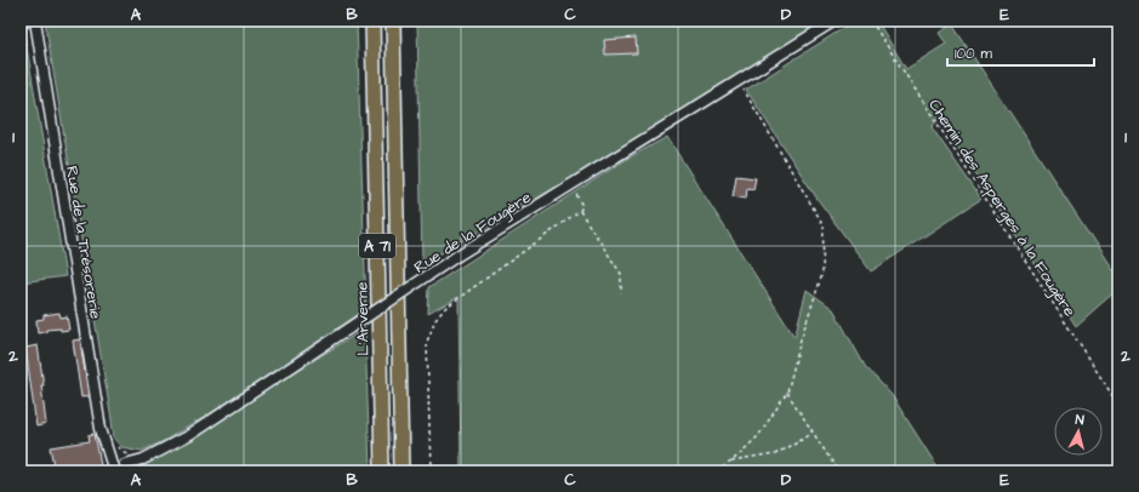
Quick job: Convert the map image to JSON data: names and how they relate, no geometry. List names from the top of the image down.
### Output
{
  "streets": {
    "highway": ["A 71", "L'Arverne"],
    "street": ["Rue de la Fougère", "Rue de la Trésorerie"],
    "path": ["Chemin des Asperges à la Fougère"]
  },
  "crossings": [
    ["Rue de la Fougère", "Rue de la Trésorerie"]
  ],
  "scale_bar": "100 m",
  "north": "top",
  "grid": {
    "columns": [
      "A",
      "B",
      "C",
      "D",
      "E"
    ],
    "rows": ["1", "2"]
  }
}
